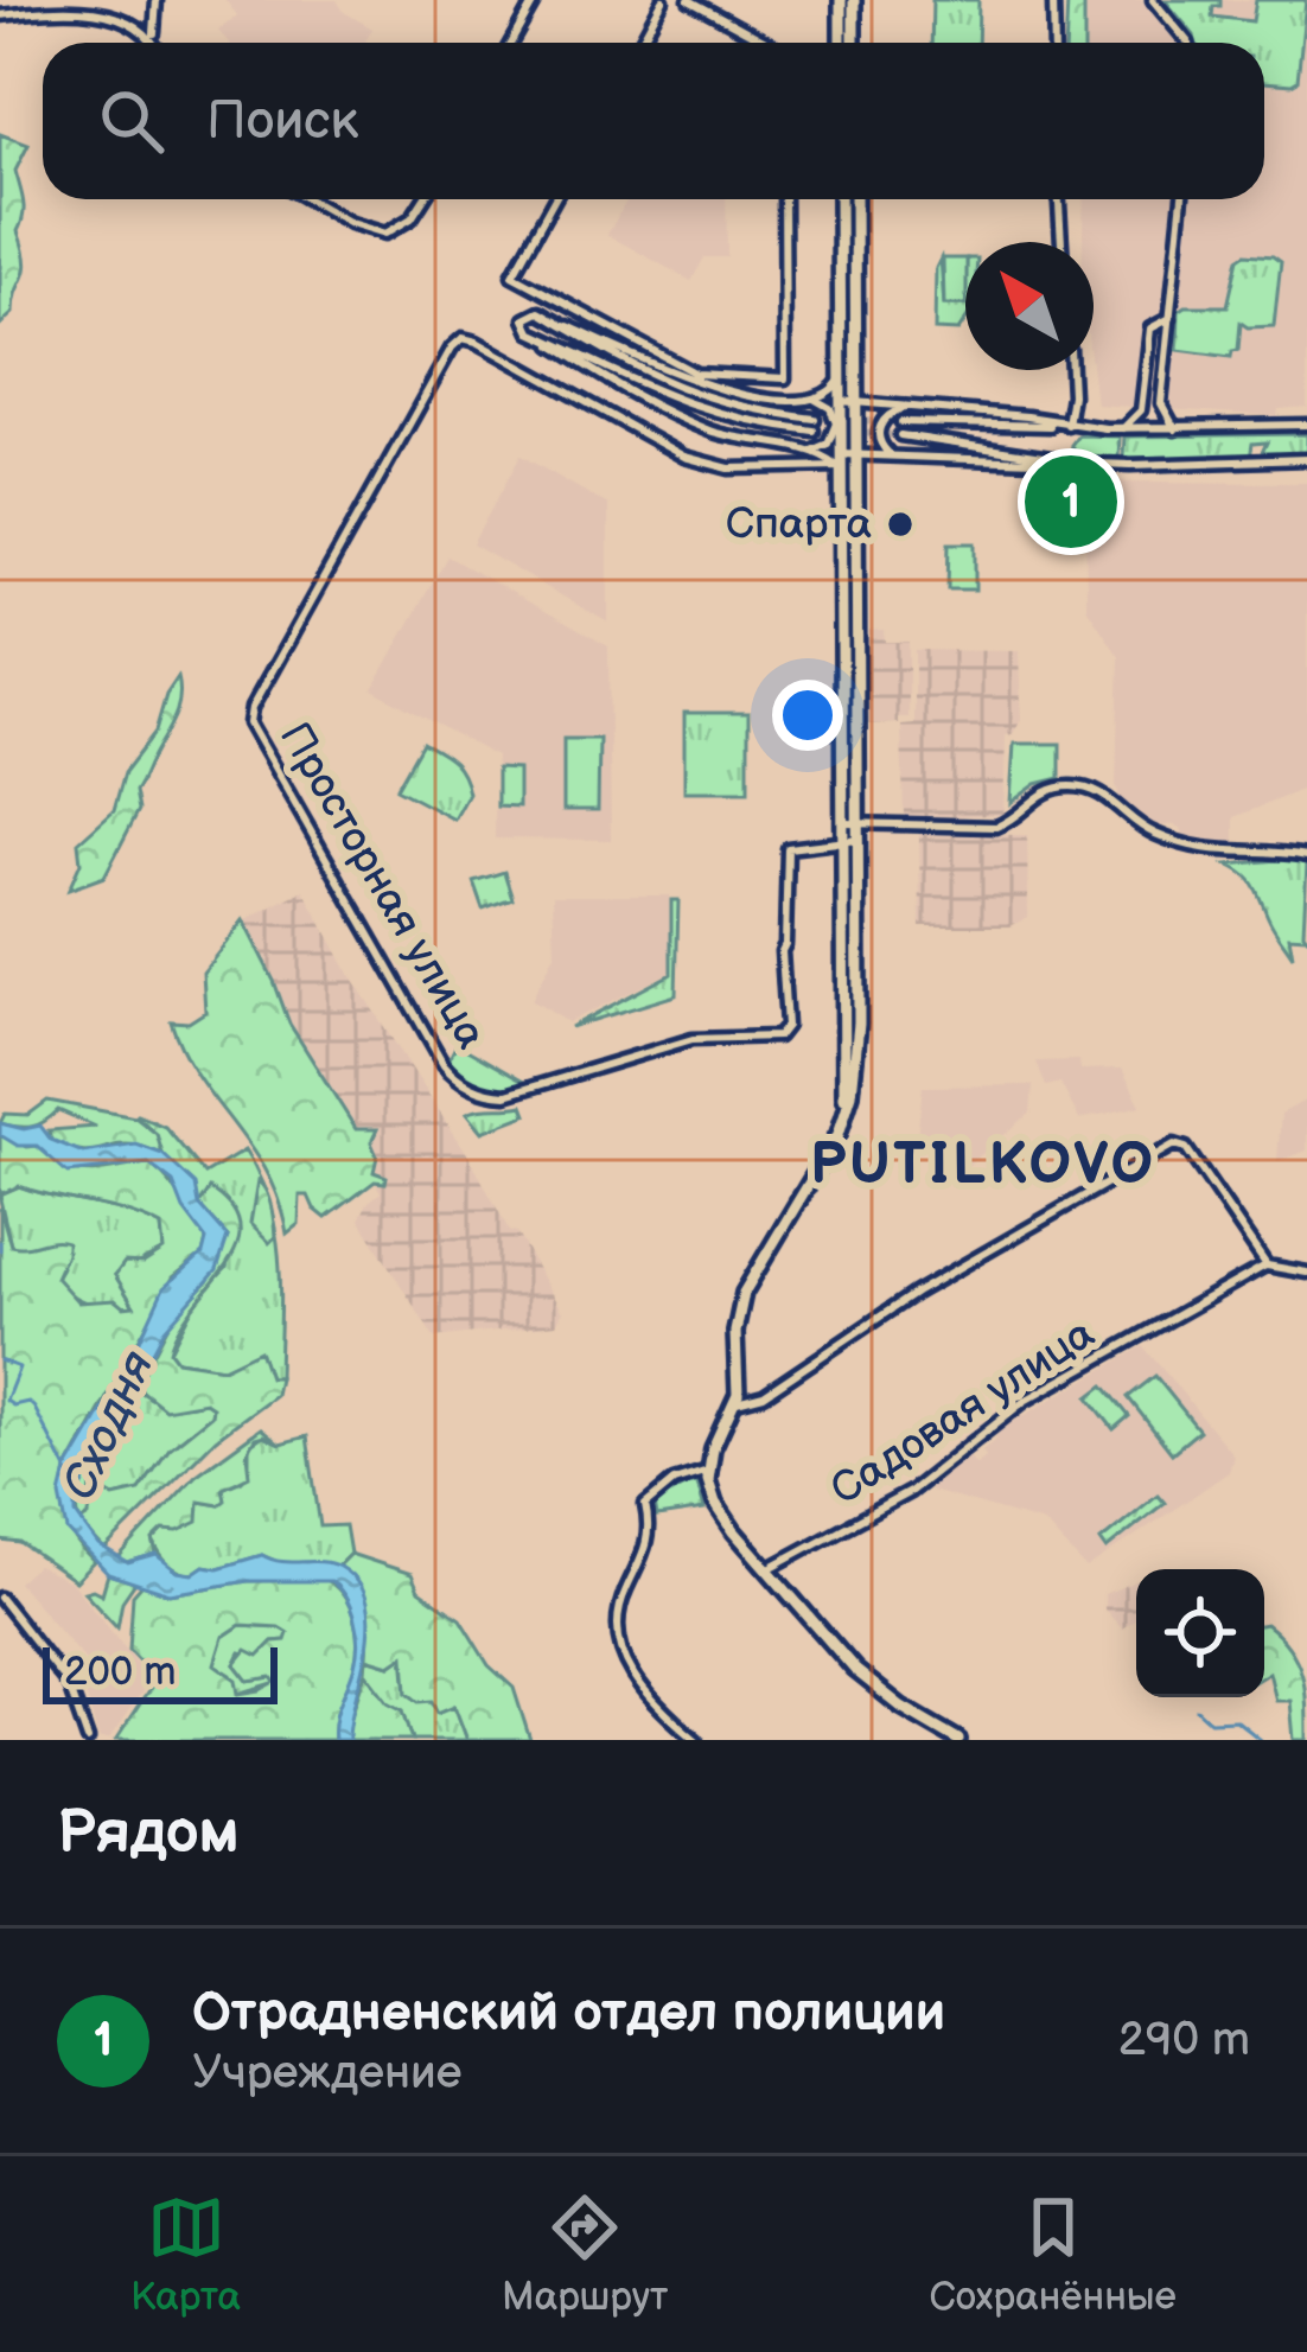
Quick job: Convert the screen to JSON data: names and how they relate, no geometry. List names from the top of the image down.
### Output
{
  "streets": {
    "street": ["Просторная улица", "Садовая улица"]
  },
  "districts": ["PUTILKOVO"],
  "water": ["Сходня"],
  "places": ["Спарта"],
  "scale_bar": "200 m",
  "north": "top left",
  "page": {
    "search": "Поиск",
    "pins": "1",
    "scale": "200 m",
    "heading": "Рядом",
    "list": [
      {
        "mark": "1",
        "name": "Отрадненский отдел полиции",
        "note": "Учреждение",
        "value": "290 m"
      }
    ],
    "nav": ["Карта", "Маршрут", "Сохранённые"]
  }
}
